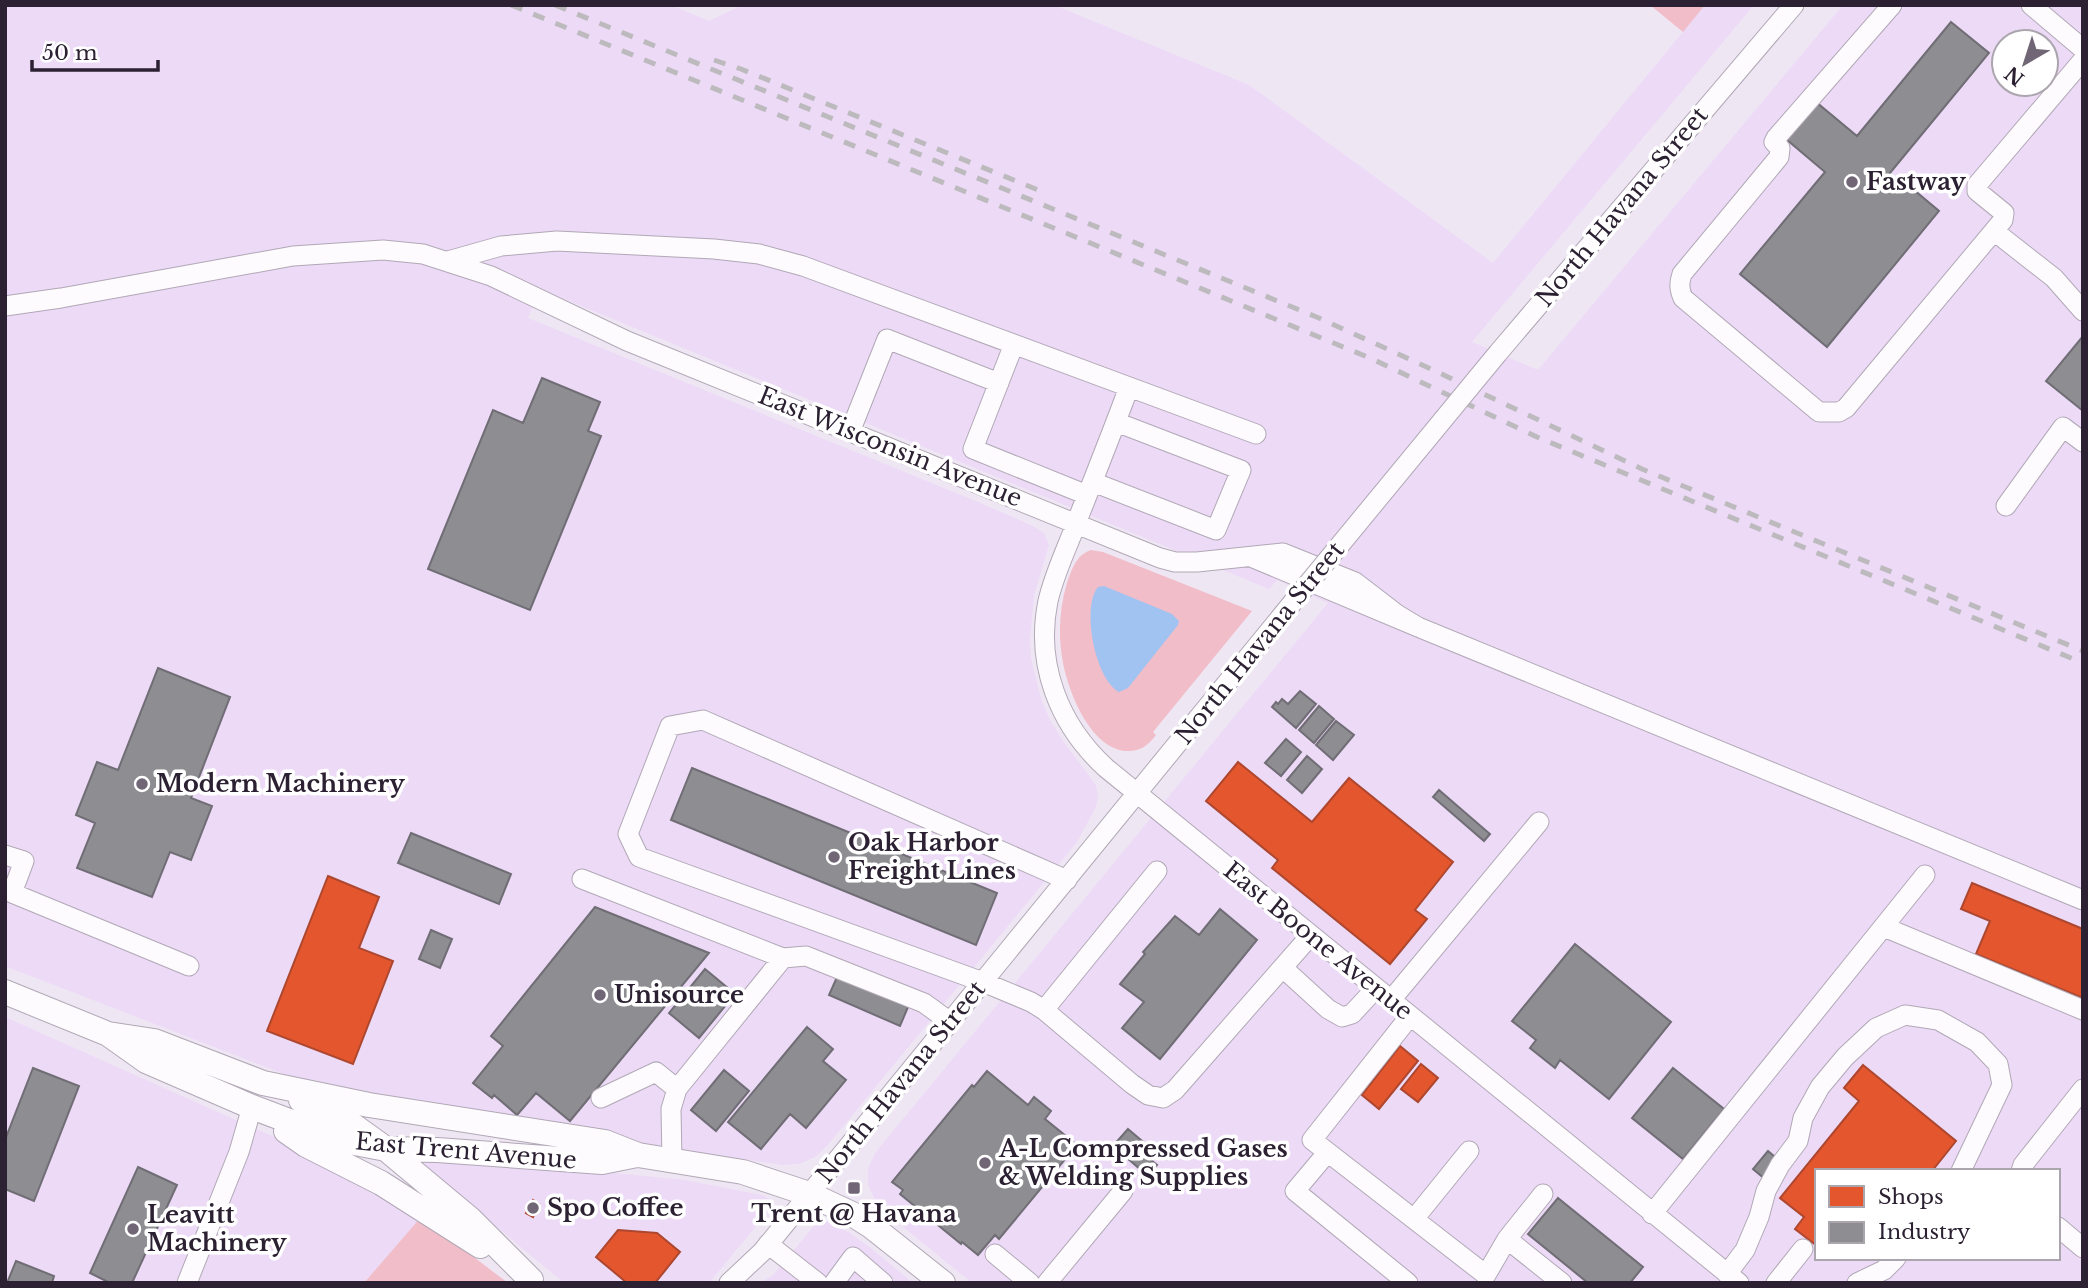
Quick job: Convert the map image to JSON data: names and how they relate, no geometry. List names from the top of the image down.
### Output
{
  "streets": {
    "main road": ["East Trent Avenue"],
    "street": ["North Havana Street", "East Wisconsin Avenue", "East Boone Avenue"]
  },
  "crossings": [
    ["North Havana Street", "East Boone Avenue"],
    ["North Havana Street", "East Trent Avenue"],
    ["East Wisconsin Avenue", "East Boone Avenue"]
  ],
  "places": {
    "other": [
      "Fastway",
      "Modern Machinery",
      "Oak Harbor Freight Lines",
      "Unisource",
      "A-L Compressed Gases & Welding Supplies",
      "Spo Coffee",
      "Leavitt Machinery"
    ],
    "transit": ["Trent @ Havana"]
  },
  "legend": ["Shops", "Industry"],
  "scale_bar": "50 m",
  "north": "bottom left"
}
